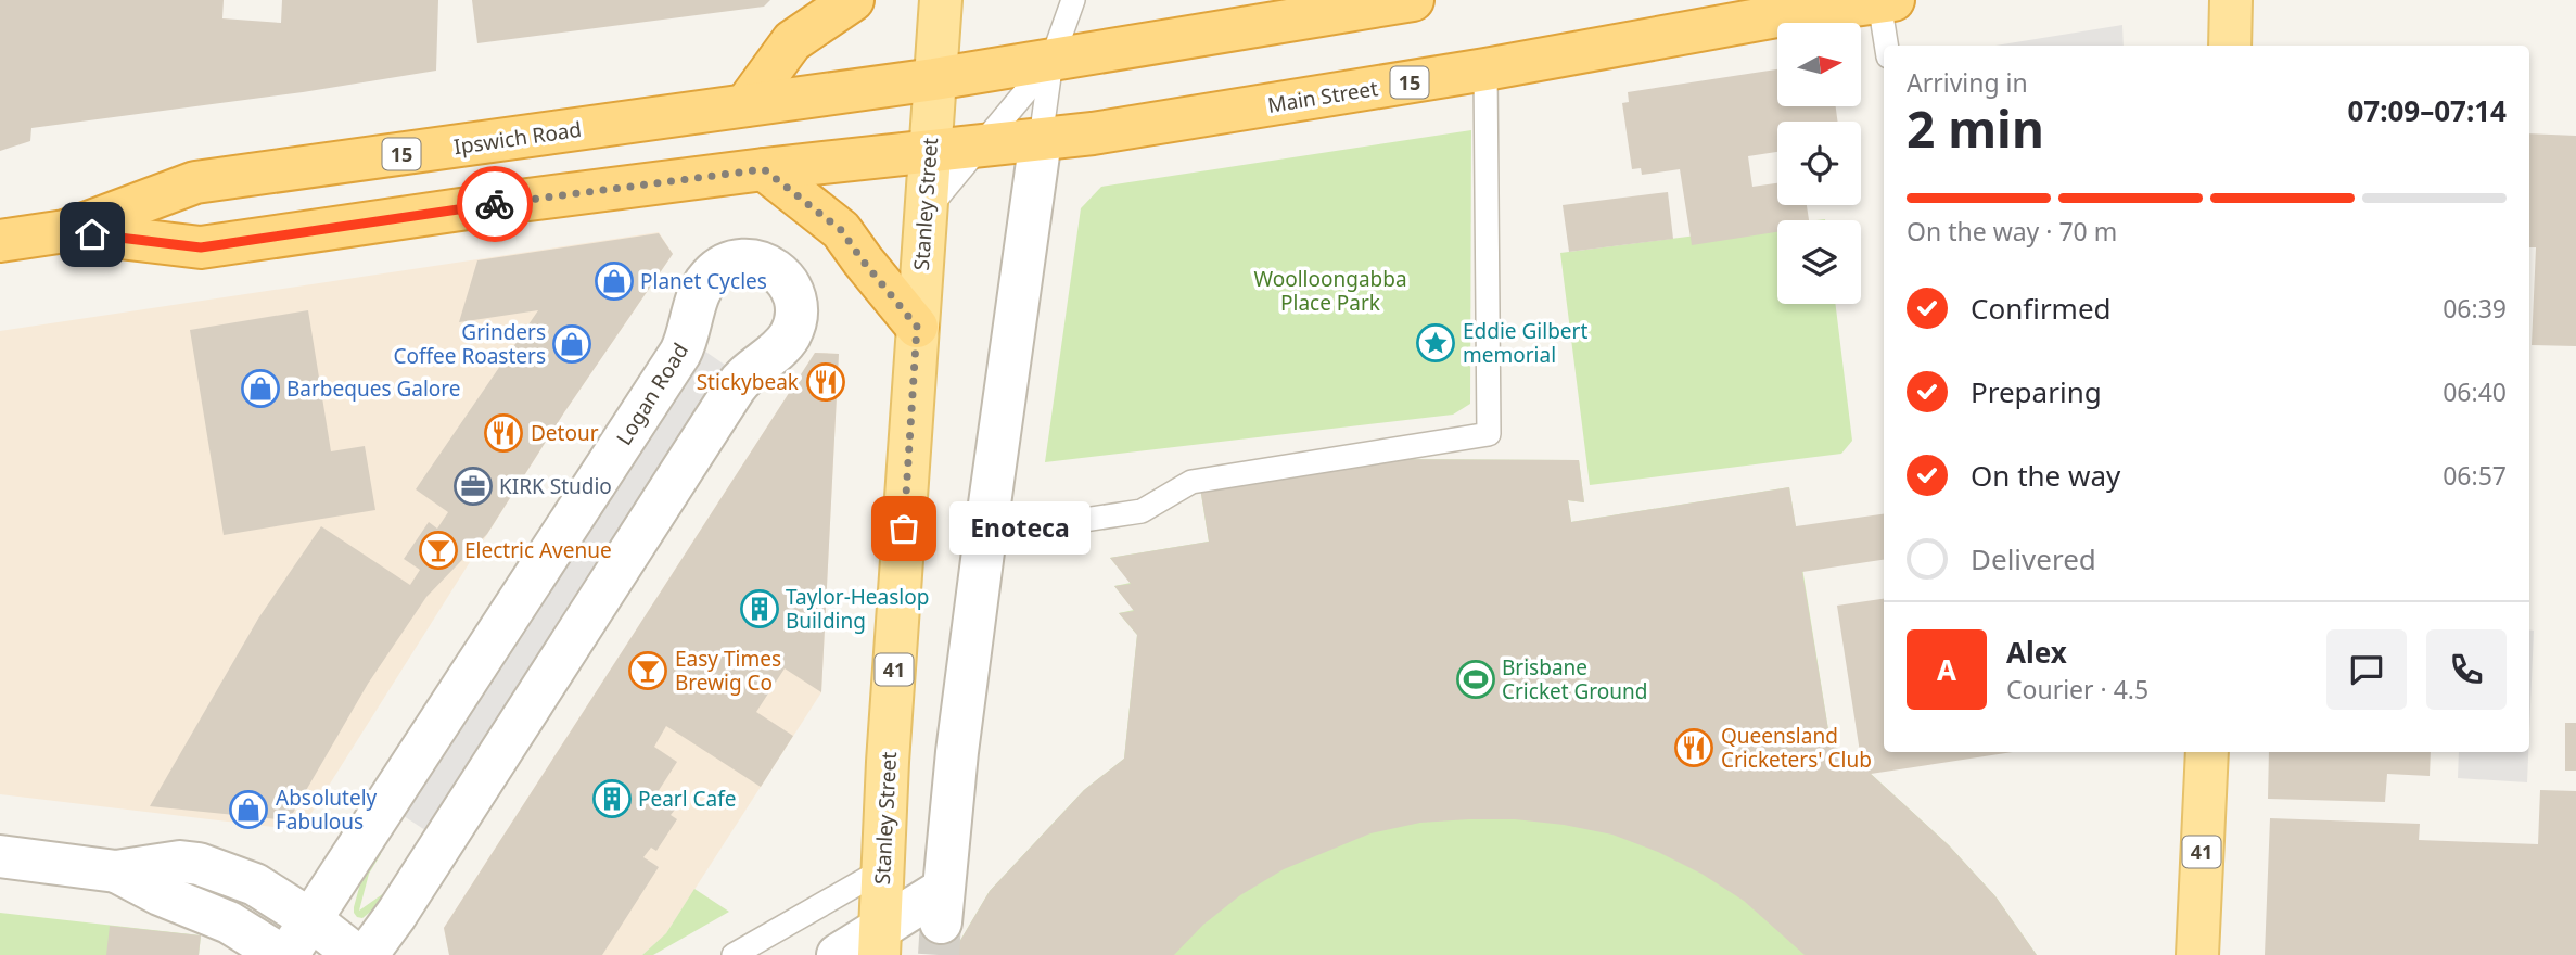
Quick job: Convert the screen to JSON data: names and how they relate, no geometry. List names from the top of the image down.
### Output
{
  "streets": {
    "highway": ["15", "Main Street", "Ipswich Road"],
    "main road": ["Stanley Street", "41"],
    "street": ["Logan Road"]
  },
  "crossings": [
    ["15", "Ipswich Road"],
    ["15", "Stanley Street"],
    ["Main Street", "Ipswich Road"],
    ["Main Street", "Stanley Street"],
    ["Ipswich Road", "Stanley Street"]
  ],
  "parks": ["Woolloongabba Place Park"],
  "places": {
    "shop": [
      "Planet Cycles",
      "Grinders Coffee Roasters",
      "Barbeques Galore",
      "Absolutely Fabulous"
    ],
    "place": ["Eddie Gilbert memorial"],
    "restaurant": ["Stickybeak", "Detour", "Queensland Cricketers' Club"],
    "office": ["KIRK Studio"],
    "other": ["Enoteca"],
    "bar": ["Electric Avenue", "Easy Times Brewig Co"],
    "building": ["Taylor-Heaslop Building", "Pearl Cafe"],
    "sports": ["Brisbane Cricket Ground"]
  },
  "north": "right",
  "page": {
    "heading": ["2 min", "Arriving in", "07:09–07:14"],
    "panel": ["Alex", "Courier · 4.5"],
    "bar": "On the way · 70 m",
    "list": [
      ["Confirmed", "06:39"],
      ["Preparing", "06:40"],
      ["On the way", "06:57"],
      "Delivered"
    ],
    "bubble": "Enoteca",
    "round": "A"
  }
}
